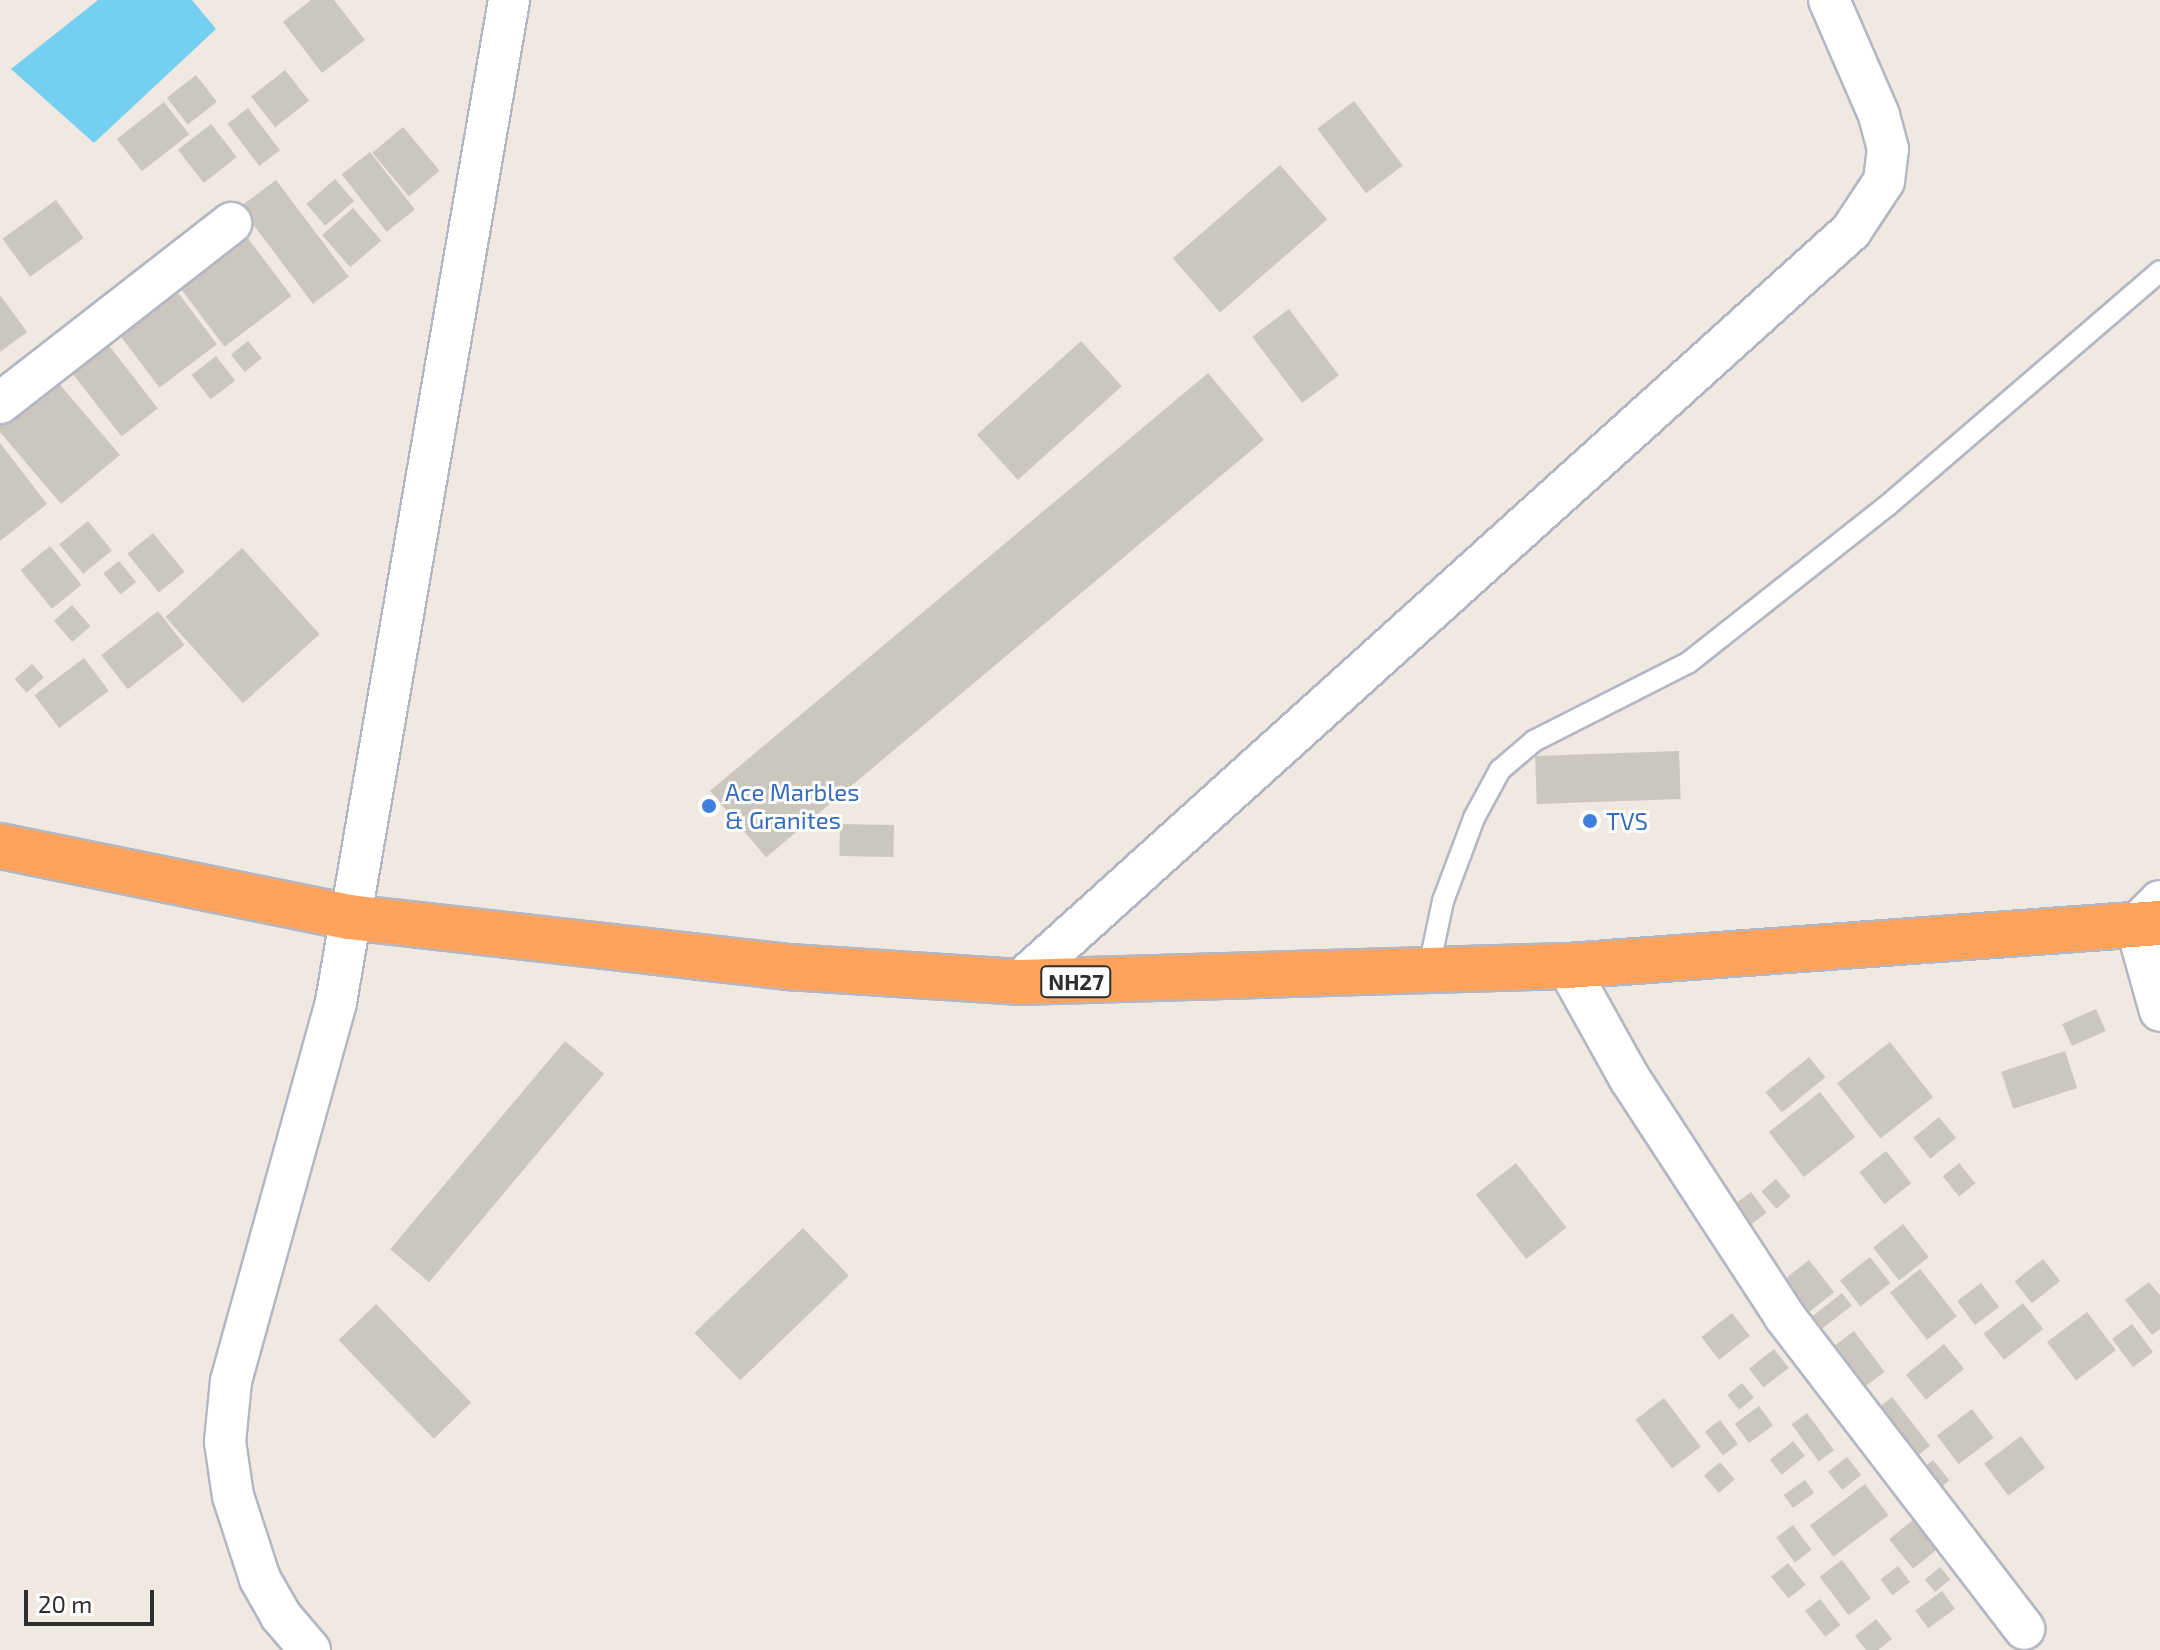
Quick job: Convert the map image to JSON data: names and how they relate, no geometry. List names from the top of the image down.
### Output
{
  "streets": {
    "highway": ["NH27"]
  },
  "places": ["Ace Marbles & Granites", "TVS"],
  "scale_bar": "20 m"
}
